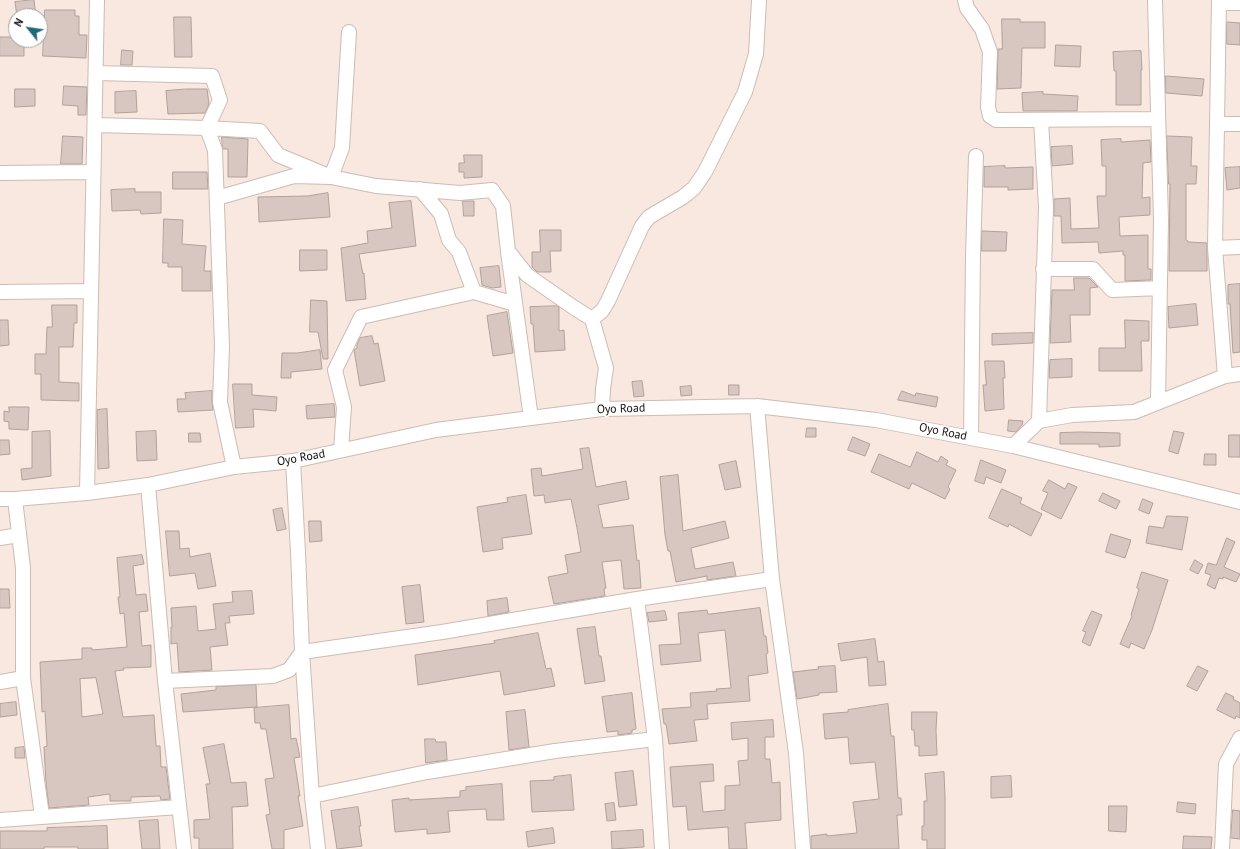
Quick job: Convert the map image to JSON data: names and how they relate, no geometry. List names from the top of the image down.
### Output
{
  "streets": {
    "street": ["Oyo Road"]
  },
  "north": "top left"
}
